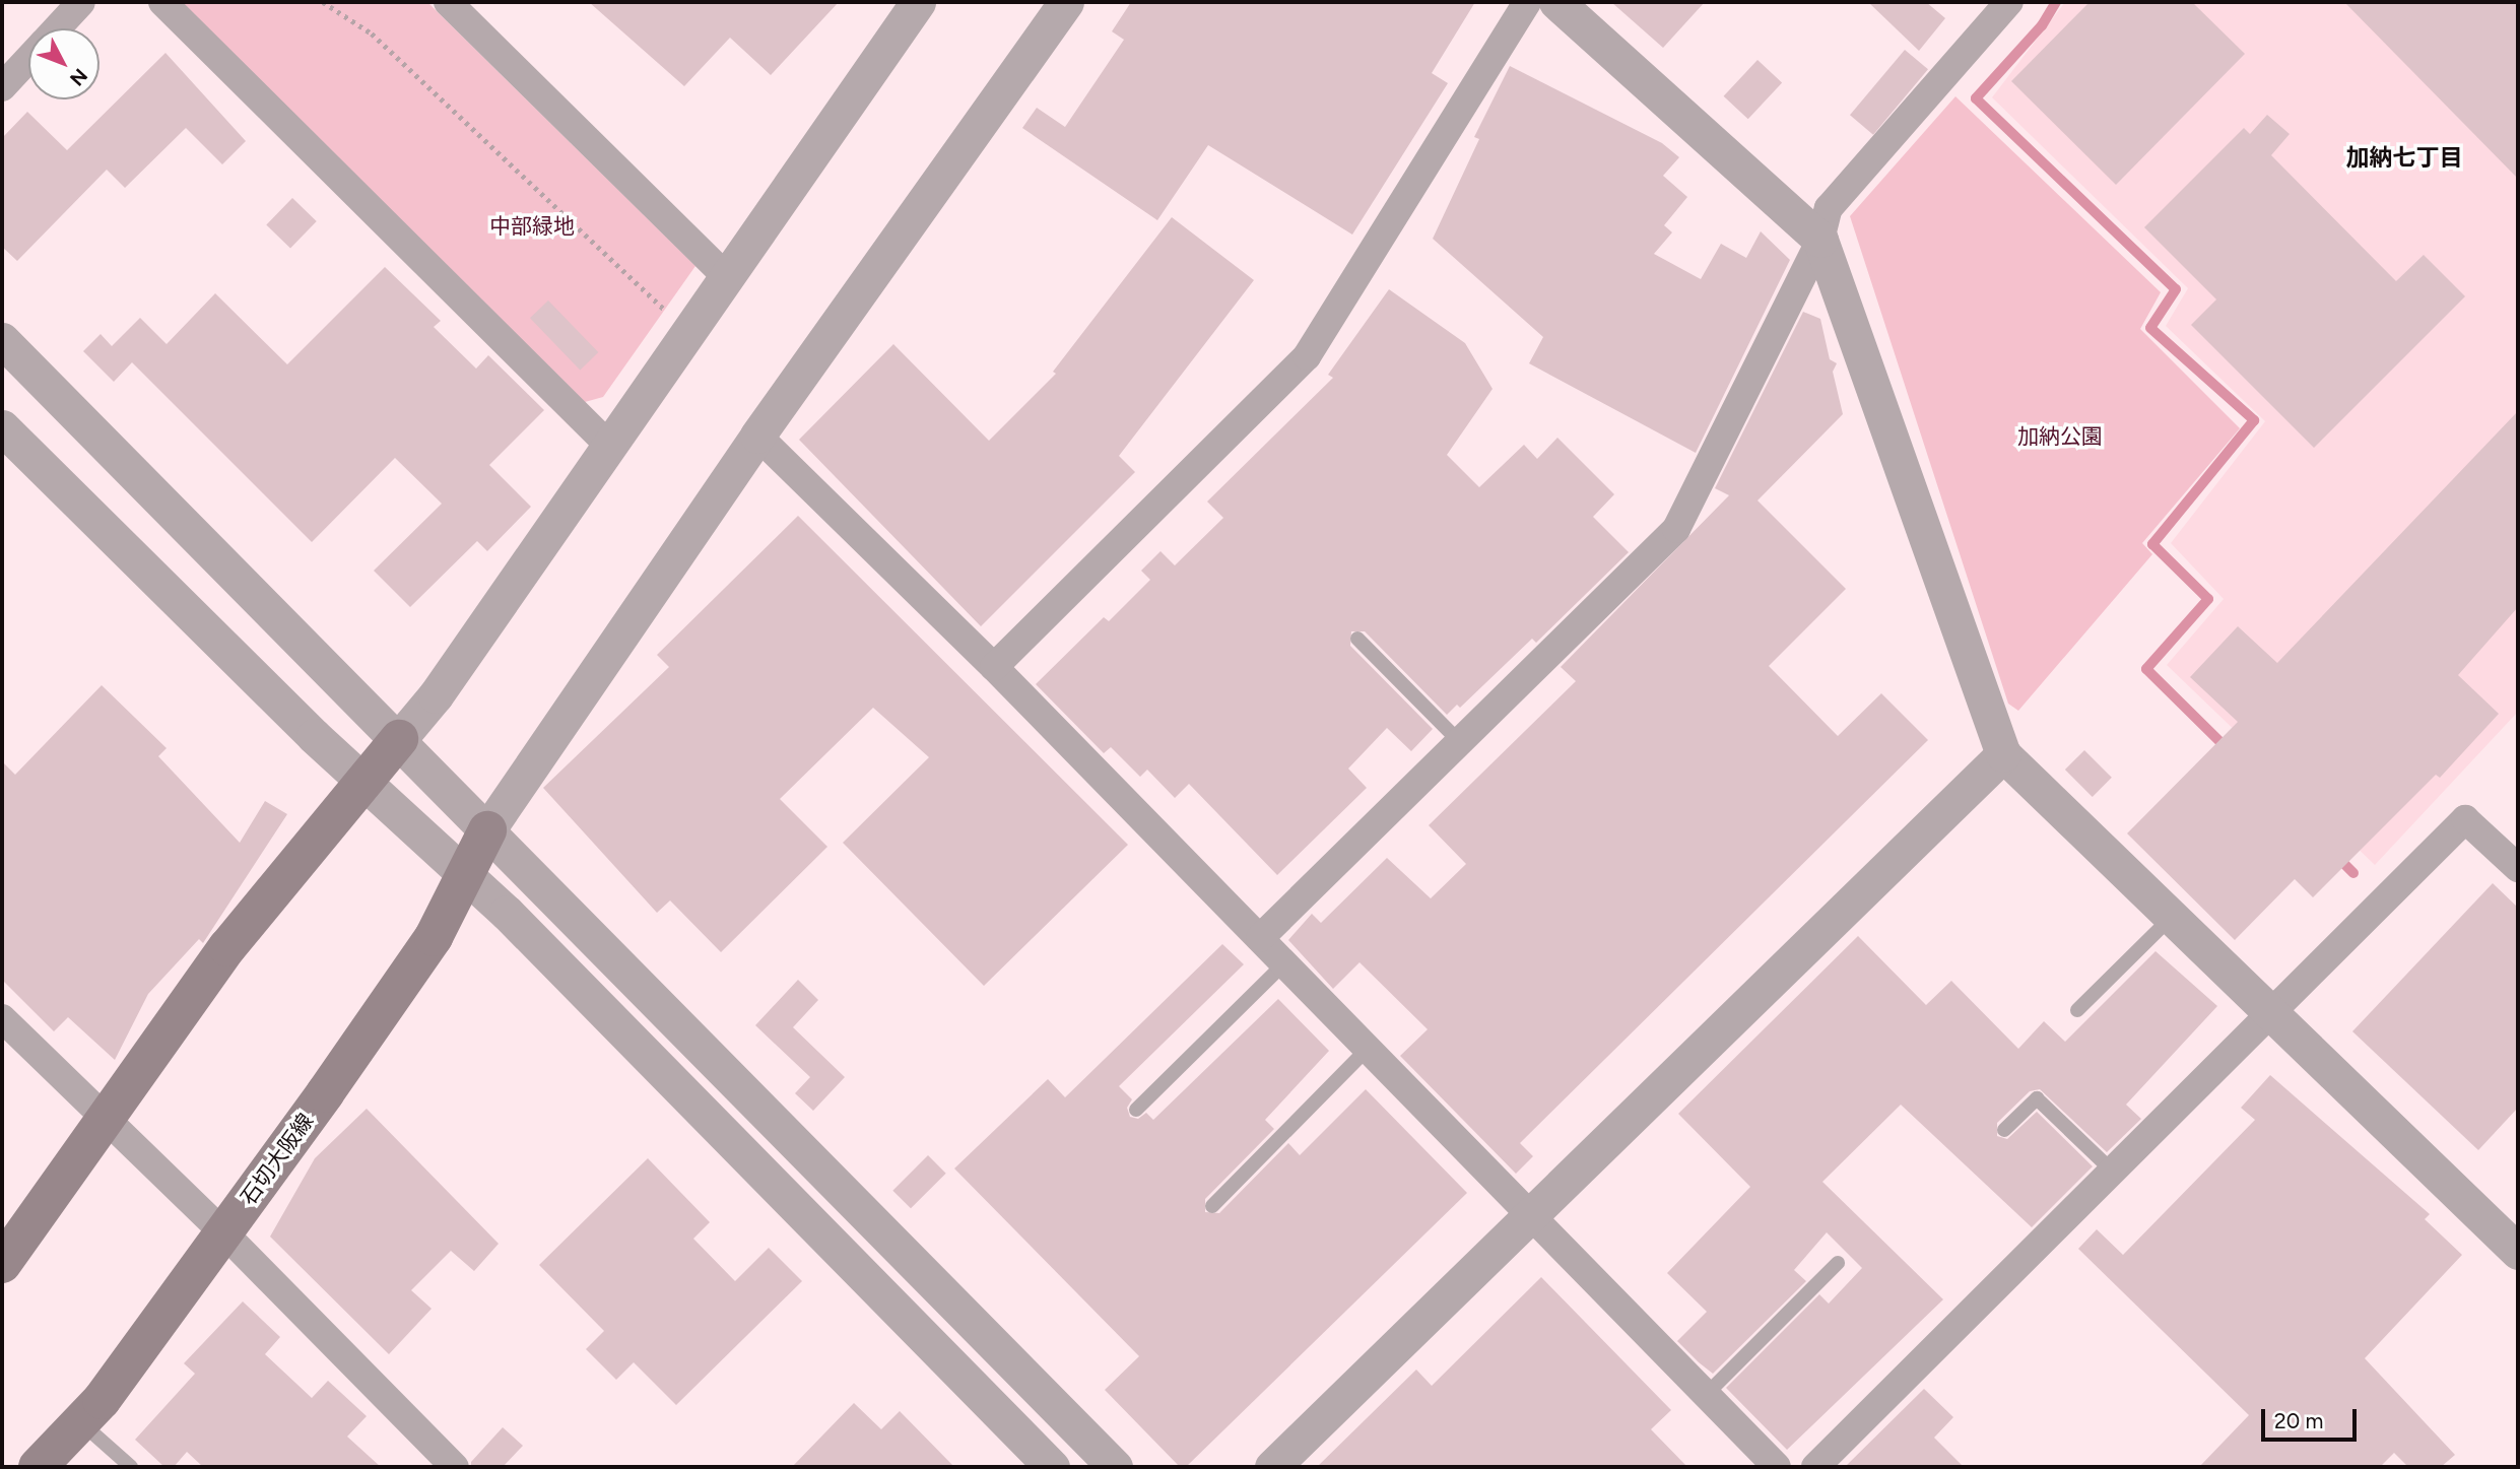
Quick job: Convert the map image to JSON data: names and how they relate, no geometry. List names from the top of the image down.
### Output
{
  "streets": {
    "main road": ["石切大阪線"]
  },
  "districts": ["加納七丁目"],
  "parks": ["中部緑地", "加納公園"],
  "scale_bar": "20 m",
  "north": "bottom right"
}
